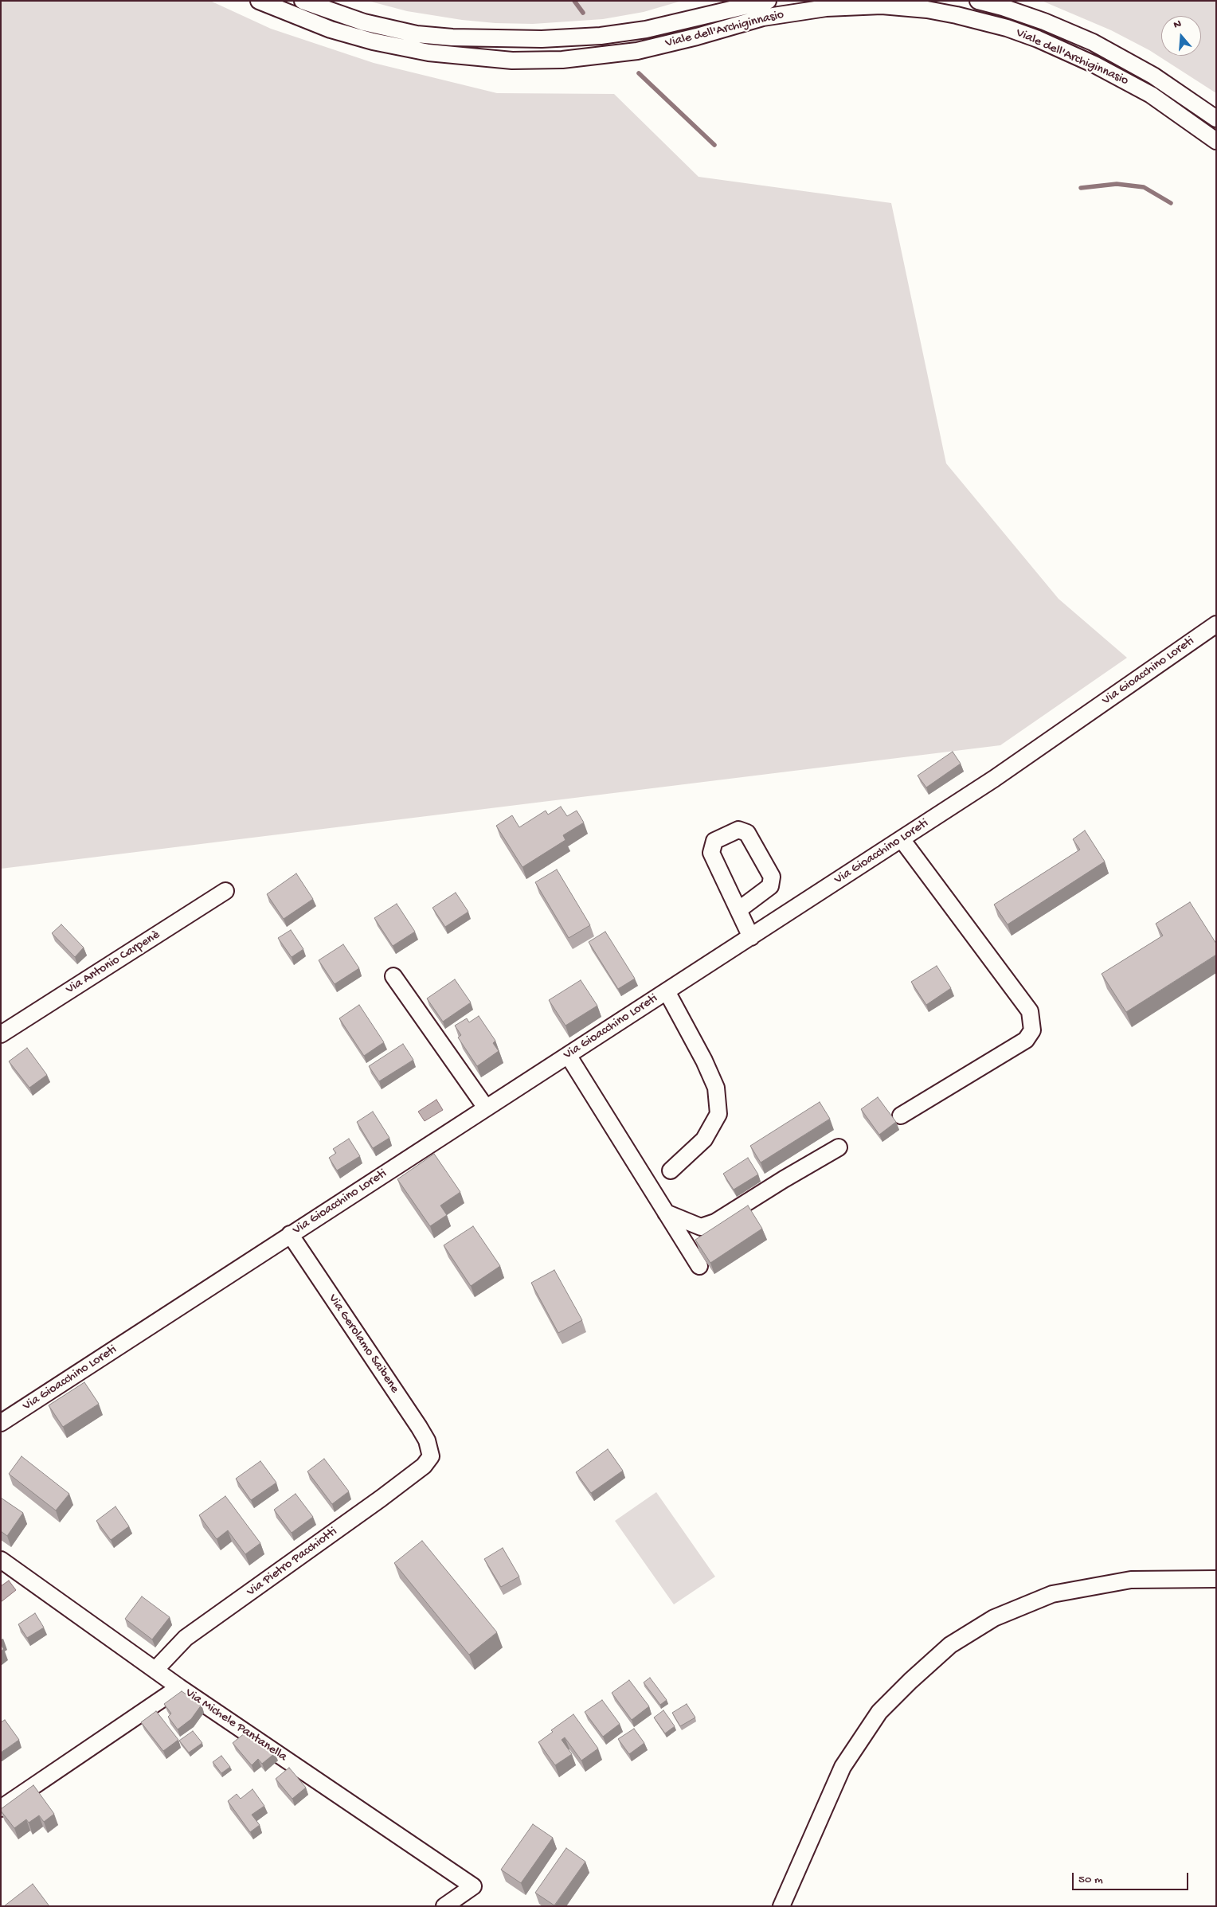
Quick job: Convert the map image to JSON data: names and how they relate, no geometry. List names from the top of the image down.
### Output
{
  "streets": {
    "street": [
      "Viale dell'Archiginnasio",
      "Via Gioacchino Loreti",
      "Via Antonio Carpenè",
      "Via Gerolamo Saibene",
      "Via Pietro Pacchiotti",
      "Via Michele Pantanella"
    ]
  },
  "crossings": [
    ["Via Gioacchino Loreti", "Via Gerolamo Saibene"],
    ["Via Gerolamo Saibene", "Via Pietro Pacchiotti"],
    ["Via Pietro Pacchiotti", "Via Michele Pantanella"]
  ],
  "scale_bar": "50 m",
  "north": "top"
}
